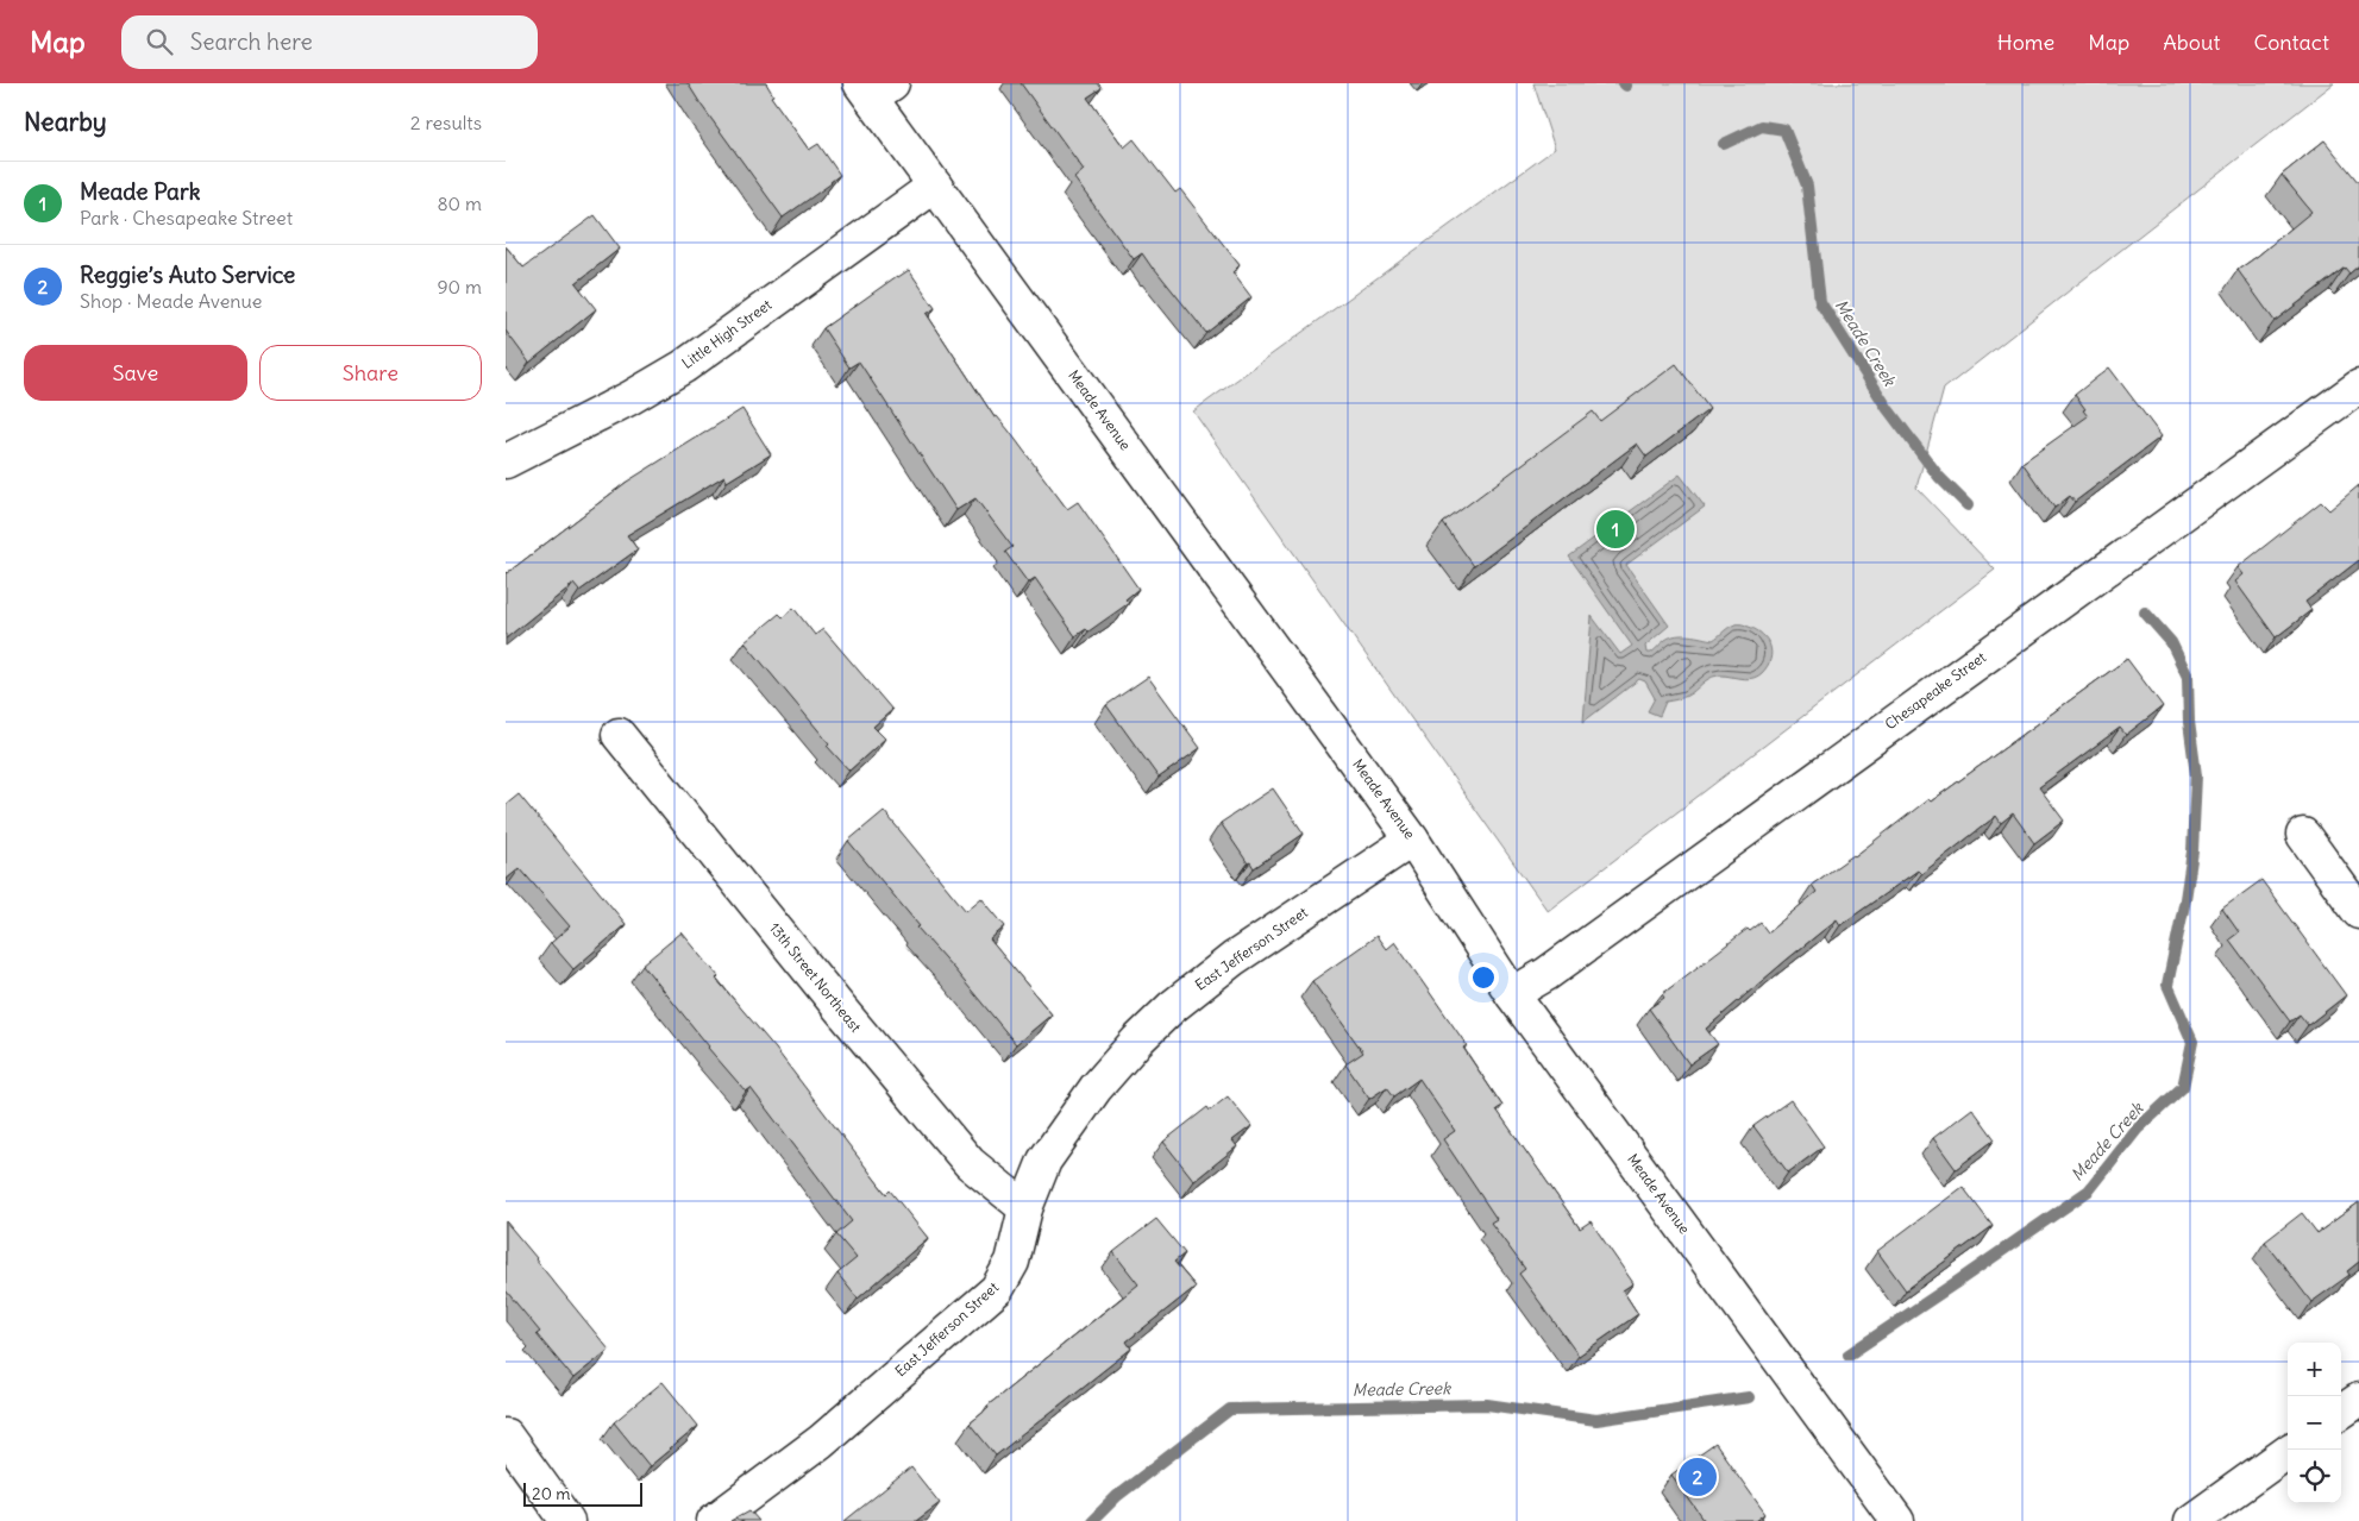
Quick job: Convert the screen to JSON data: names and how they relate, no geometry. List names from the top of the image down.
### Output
{
  "streets": {
    "street": [
      "Little High Street",
      "Meade Avenue",
      "Chesapeake Street",
      "East Jefferson Street",
      "13th Street Northeast"
    ]
  },
  "crossings": [
    ["Little High Street", "Meade Avenue"],
    ["Meade Avenue", "Chesapeake Street"],
    ["Meade Avenue", "East Jefferson Street"],
    ["East Jefferson Street", "13th Street Northeast"]
  ],
  "water": ["Meade Creek"],
  "scale_bar": "20 m",
  "page": {
    "header": "Map",
    "search": "Search here",
    "nav": [
      "Home",
      "Map",
      "About",
      "Contact"
    ],
    "heading": ["Nearby", "2 results"],
    "list": [
      {
        "mark": "1",
        "name": "Meade Park",
        "note": "Park · Chesapeake Street",
        "value": "80 m"
      },
      {
        "mark": "2",
        "name": "Reggie’s Auto Service",
        "note": "Shop · Meade Avenue",
        "value": "90 m"
      }
    ],
    "buttons": ["Save", "Share"],
    "pins": ["1", "2"],
    "map_buttons": ["+", "−"],
    "scale": "20 m"
  }
}
